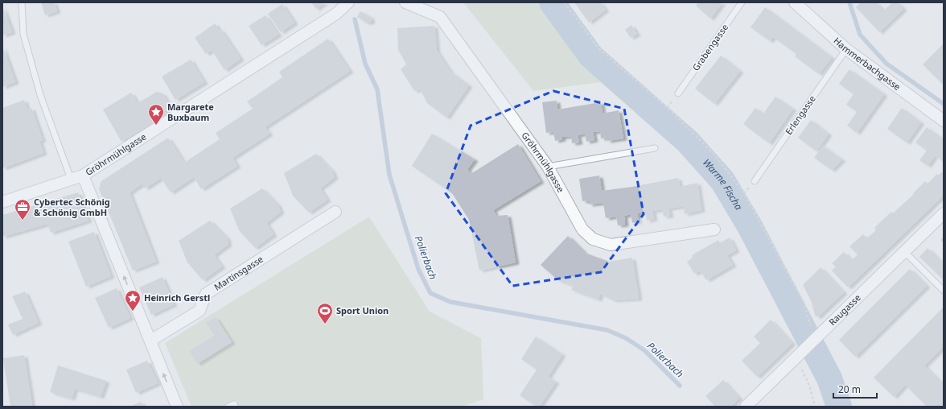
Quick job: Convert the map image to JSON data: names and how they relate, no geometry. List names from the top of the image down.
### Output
{
  "streets": {
    "street": [
      "Hammerbachgasse",
      "Gröhrmühlgasse",
      "Martinsgasse",
      "Raugasse"
    ],
    "lane": ["Grabengasse", "Erlengasse"]
  },
  "crossings": [
    ["Hammerbachgasse", "Erlengasse"]
  ],
  "water": ["Warme Fischa", "Polierbach"],
  "places": {
    "place": ["Margarete Buxbaum", "Heinrich Gerstl"],
    "office": ["Cybertec Schönig & Schönig GmbH"],
    "sports": ["Sport Union"]
  },
  "scale_bar": "20 m"
}
